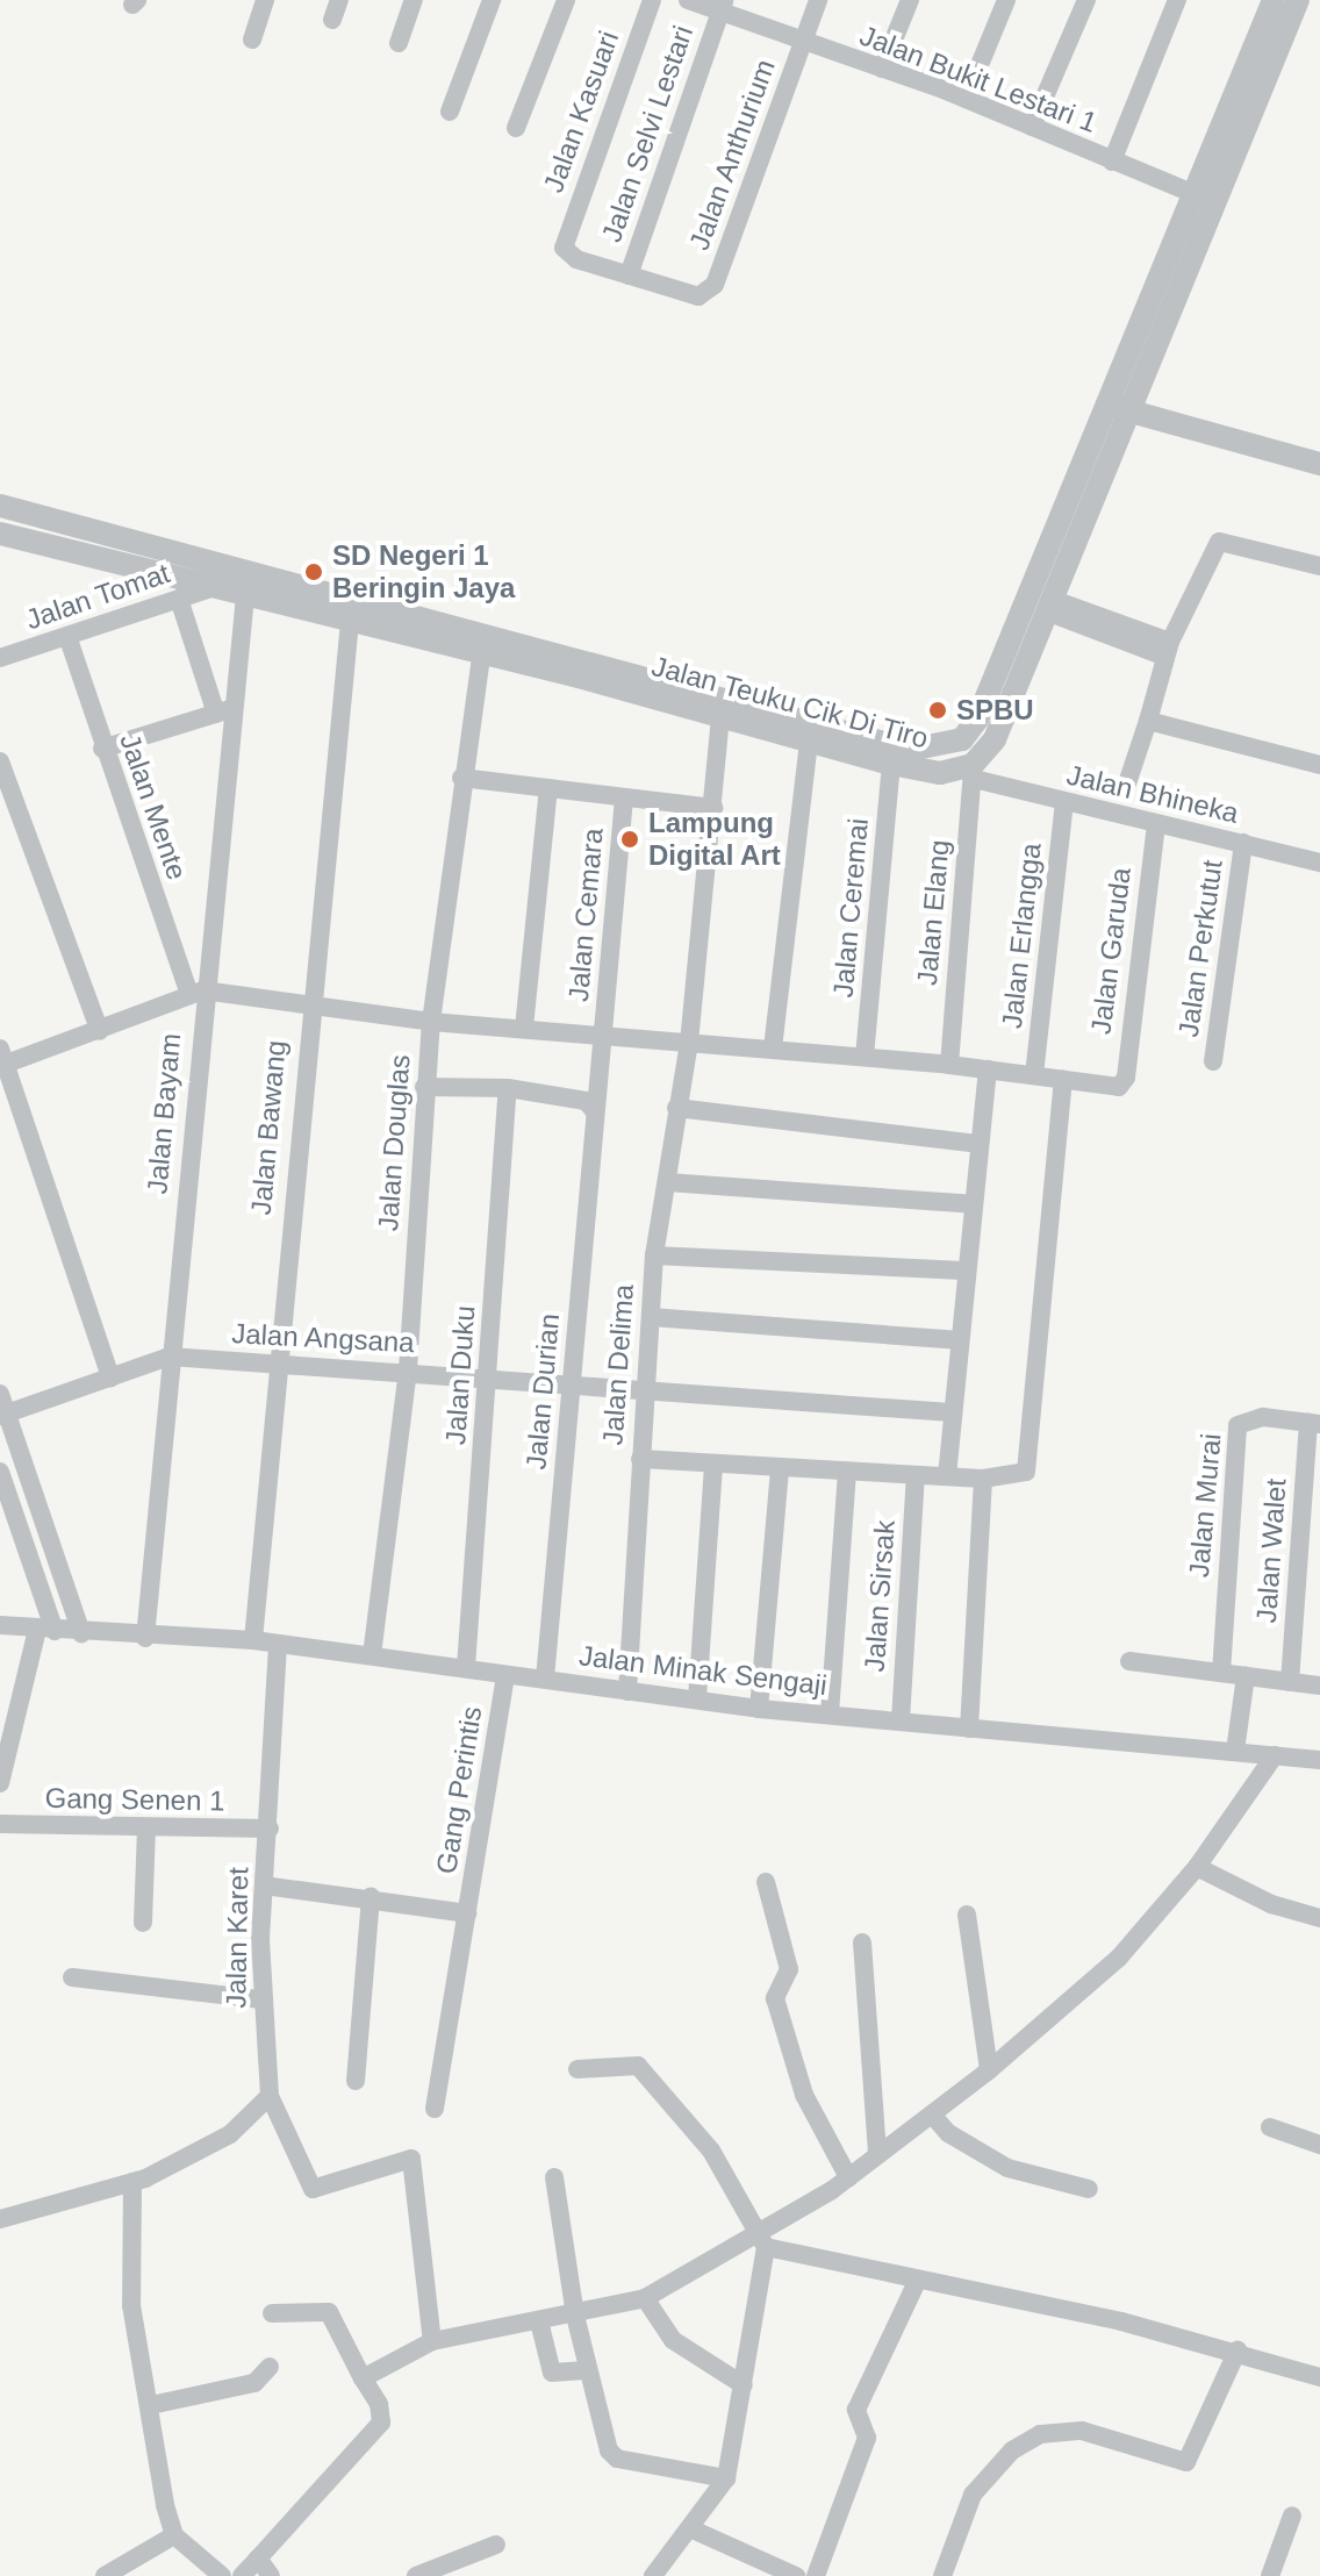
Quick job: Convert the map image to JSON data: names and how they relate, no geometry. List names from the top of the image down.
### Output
{
  "streets": {
    "street": [
      "Jalan Bukit Lestari 1",
      "Jalan Kasuari",
      "Jalan Selvi Lestari",
      "Jalan Anthurium",
      "Jalan Tomat",
      "Jalan Teuku Cik Di Tiro",
      "Jalan Bhineka",
      "Jalan Mente",
      "Jalan Ceremai",
      "Jalan Elang",
      "Jalan Cemara",
      "Jalan Erlangga",
      "Jalan Perkutut",
      "Jalan Garuda",
      "Jalan Bayam",
      "Jalan Bawang",
      "Jalan Douglas",
      "Jalan Angsana",
      "Jalan Delima",
      "Jalan Duku",
      "Jalan Durian",
      "Jalan Murai",
      "Jalan Walet",
      "Jalan Sirsak",
      "Jalan Minak Sengaji",
      "Gang Perintis",
      "Gang Senen 1",
      "Jalan Karet"
    ]
  },
  "crossings": [
    ["Jalan Bukit Lestari 1", "Jalan Selvi Lestari"],
    ["Jalan Bukit Lestari 1", "Jalan Anthurium"],
    ["Jalan Bukit Lestari 1", "Jalan Teuku Cik Di Tiro"],
    ["Jalan Kasuari", "Jalan Selvi Lestari"],
    ["Jalan Kasuari", "Jalan Anthurium"],
    ["Jalan Selvi Lestari", "Jalan Anthurium"],
    ["Jalan Tomat", "Jalan Teuku Cik Di Tiro"],
    ["Jalan Tomat", "Jalan Mente"],
    ["Jalan Teuku Cik Di Tiro", "Jalan Bhineka"],
    ["Jalan Teuku Cik Di Tiro", "Jalan Ceremai"],
    ["Jalan Teuku Cik Di Tiro", "Jalan Elang"],
    ["Jalan Teuku Cik Di Tiro", "Jalan Bayam"],
    ["Jalan Teuku Cik Di Tiro", "Jalan Bawang"],
    ["Jalan Teuku Cik Di Tiro", "Jalan Douglas"],
    ["Jalan Teuku Cik Di Tiro", "Jalan Delima"],
    ["Jalan Bhineka", "Jalan Elang"],
    ["Jalan Bhineka", "Jalan Erlangga"],
    ["Jalan Bhineka", "Jalan Perkutut"],
    ["Jalan Bhineka", "Jalan Garuda"],
    ["Jalan Mente", "Jalan Bayam"],
    ["Jalan Cemara", "Jalan Durian"],
    ["Jalan Bayam", "Jalan Angsana"],
    ["Jalan Bayam", "Jalan Minak Sengaji"],
    ["Jalan Bawang", "Jalan Angsana"],
    ["Jalan Bawang", "Jalan Minak Sengaji"],
    ["Jalan Douglas", "Jalan Angsana"],
    ["Jalan Douglas", "Jalan Minak Sengaji"],
    ["Jalan Angsana", "Jalan Delima"],
    ["Jalan Angsana", "Jalan Duku"],
    ["Jalan Angsana", "Jalan Durian"],
    ["Jalan Angsana", "Jalan Minak Sengaji"],
    ["Jalan Delima", "Jalan Minak Sengaji"],
    ["Jalan Duku", "Jalan Minak Sengaji"],
    ["Jalan Durian", "Jalan Minak Sengaji"],
    ["Jalan Murai", "Jalan Walet"],
    ["Jalan Sirsak", "Jalan Minak Sengaji"],
    ["Jalan Minak Sengaji", "Gang Perintis"],
    ["Jalan Minak Sengaji", "Jalan Karet"],
    ["Gang Perintis", "Jalan Karet"],
    ["Gang Senen 1", "Jalan Karet"]
  ],
  "places": ["SD Negeri 1 Beringin Jaya", "SPBU", "Lampung Digital Art"]
}
